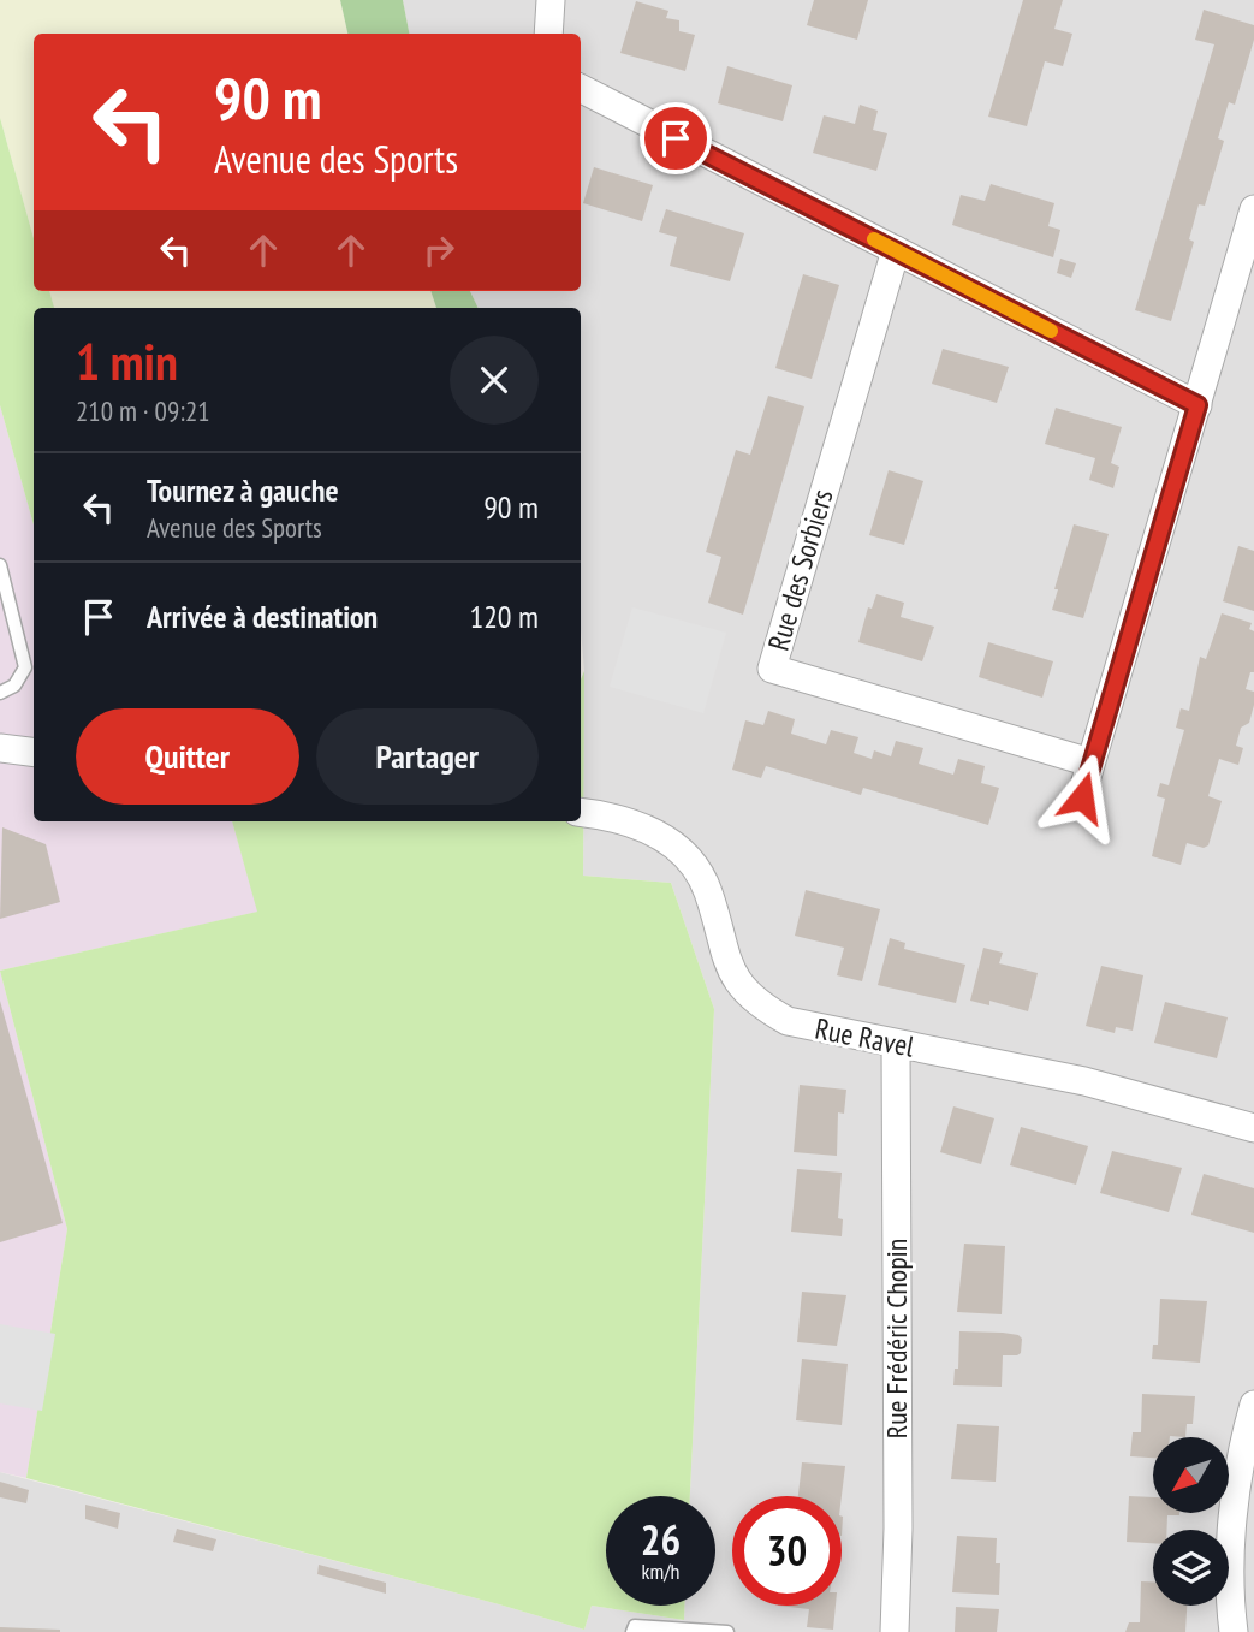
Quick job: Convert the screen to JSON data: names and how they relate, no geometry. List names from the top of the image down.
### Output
{
  "streets": {
    "street": ["Rue des Sorbiers", "Rue Ravel", "Rue Frédéric Chopin"]
  },
  "crossings": [
    ["Rue Ravel", "Rue Frédéric Chopin"]
  ],
  "north": "bottom left",
  "page": {
    "turn": ["90 m", "Avenue des Sports"],
    "heading": ["1 min", "210 m · 09:21"],
    "list": [
      {
        "name": "Tournez à gauche",
        "note": "Avenue des Sports",
        "value": "90 m"
      },
      {
        "name": "Arrivée à destination",
        "value": "120 m"
      }
    ],
    "buttons": ["Quitter", "Partager"],
    "speed": "26 km/h",
    "limit": "30"
  }
}
